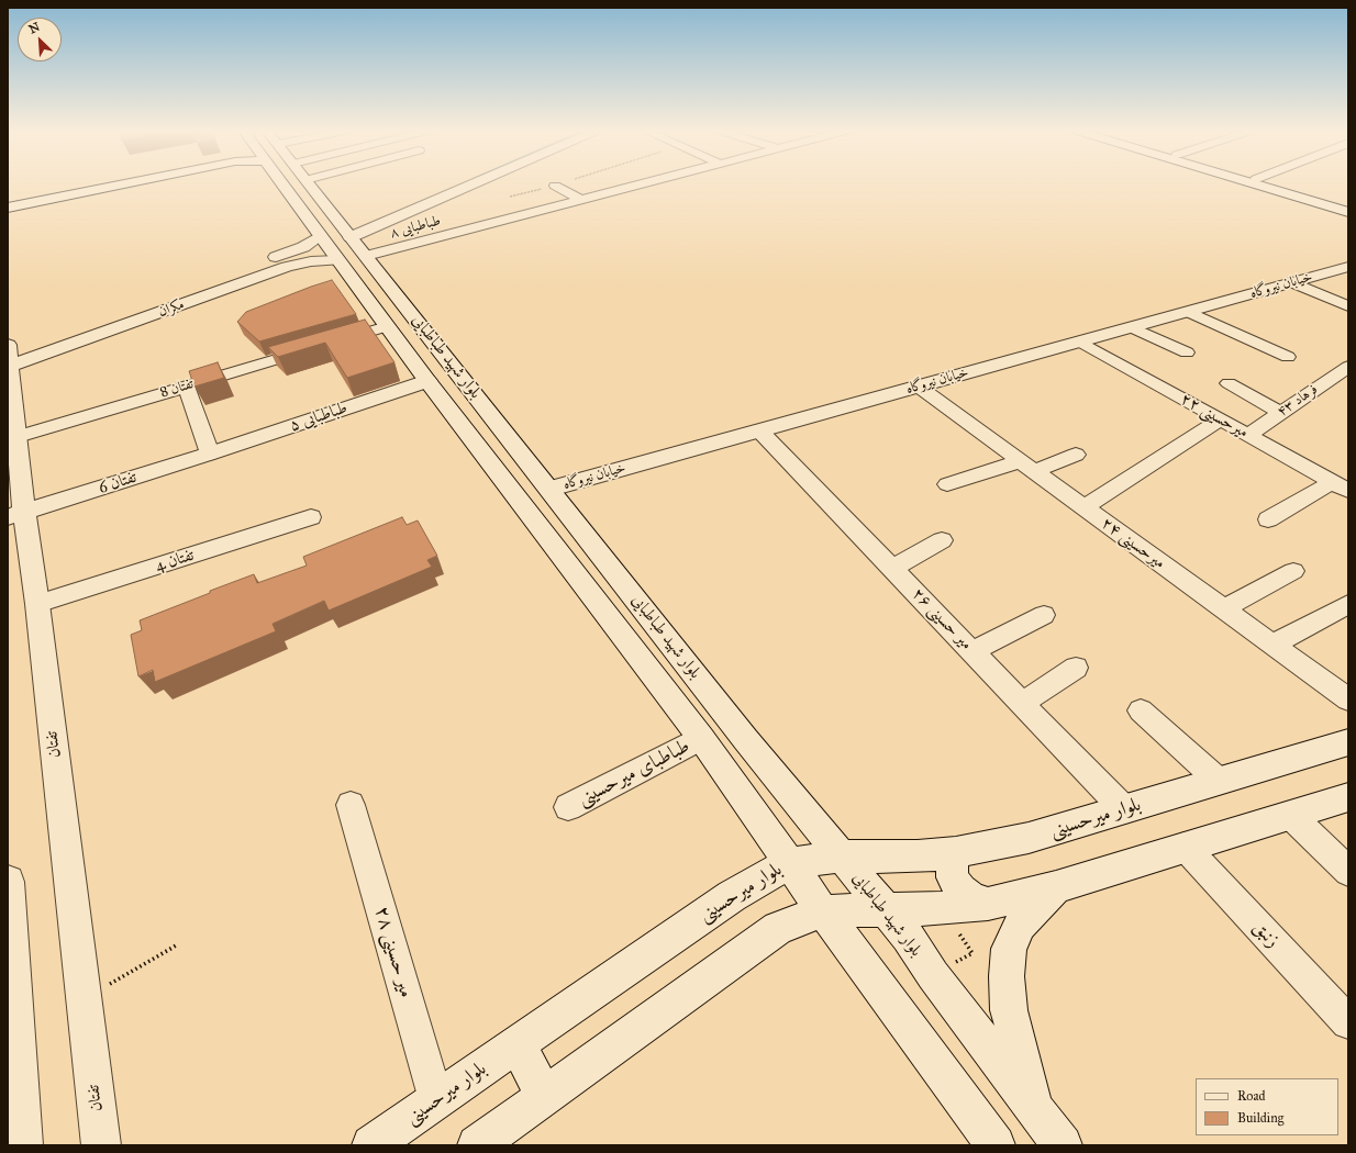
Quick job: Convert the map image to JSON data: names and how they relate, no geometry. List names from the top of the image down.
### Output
{
  "streets": {
    "main road": [
      "خیابان نیروگاه",
      "مکران",
      "بلوار شهید طباطبایی",
      "طباطبایی ۵",
      "تفتان 6",
      "تفتان",
      "بلوار میرحسینی"
    ],
    "street": [
      "طباطبایی ۸",
      "تفتان 8",
      "فرهاد ۴۳",
      "میرحسینی ۲۲",
      "میرحسینی ۲۴",
      "تفتان 4",
      "میر حسینی ۲۶",
      "طباطبای میرحسینی",
      "زنبق",
      "میر حسینی ۲۸"
    ]
  },
  "crossings": [
    ["طباطبایی ۸", "بلوار شهید طباطبایی"],
    ["خیابان نیروگاه", "بلوار شهید طباطبایی"],
    ["خیابان نیروگاه", "میرحسینی ۲۲"],
    ["خیابان نیروگاه", "میرحسینی ۲۴"],
    ["خیابان نیروگاه", "میر حسینی ۲۶"],
    ["مکران", "بلوار شهید طباطبایی"],
    ["مکران", "تفتان"],
    ["بلوار شهید طباطبایی", "تفتان 8"],
    ["بلوار شهید طباطبایی", "طباطبایی ۵"],
    ["بلوار شهید طباطبایی", "طباطبای میرحسینی"],
    ["بلوار شهید طباطبایی", "بلوار میرحسینی"],
    ["تفتان 8", "تفتان"],
    ["فرهاد ۴۳", "میرحسینی ۲۲"],
    ["طباطبایی ۵", "تفتان 6"],
    ["تفتان 6", "تفتان"],
    ["تفتان 4", "تفتان"],
    ["میر حسینی ۲۶", "بلوار میرحسینی"],
    ["بلوار میرحسینی", "میر حسینی ۲۸"]
  ],
  "legend": ["Road", "Building"],
  "north": "top left"
}
